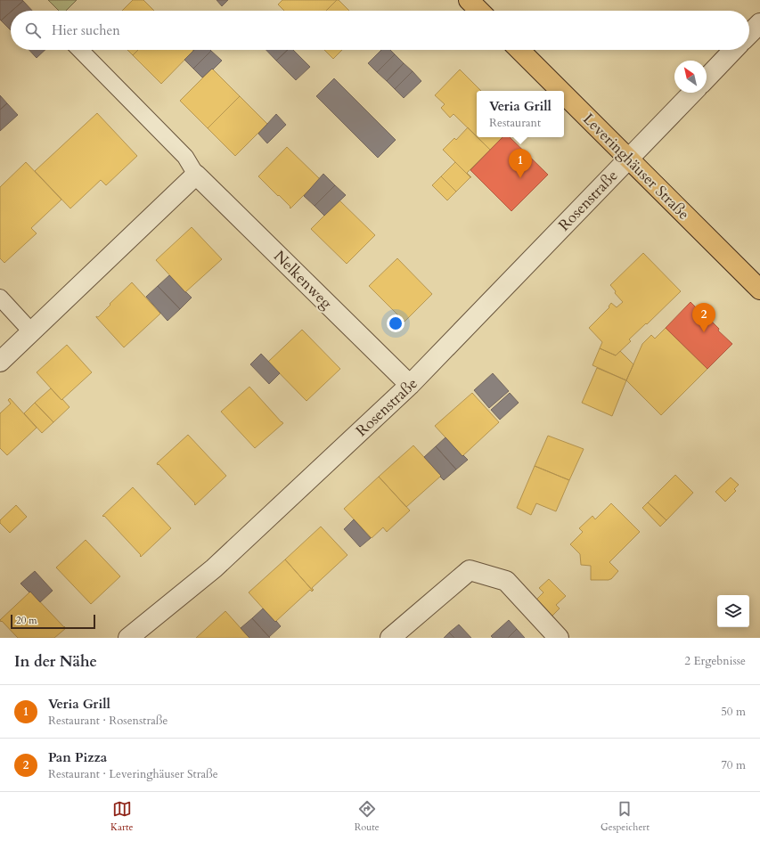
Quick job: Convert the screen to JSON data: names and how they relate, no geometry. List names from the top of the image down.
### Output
{
  "streets": {
    "main road": ["Leveringhäuser Straße"],
    "street": ["Rosenstraße", "Nelkenweg"]
  },
  "crossings": [
    ["Leveringhäuser Straße", "Rosenstraße"],
    ["Rosenstraße", "Nelkenweg"]
  ],
  "scale_bar": "20 m",
  "north": "top left",
  "page": {
    "search": "Hier suchen",
    "popup": ["Veria Grill", "Restaurant"],
    "pins": ["1", "2"],
    "scale": "20 m",
    "heading": ["In der Nähe", "2 Ergebnisse"],
    "list": [
      {
        "mark": "1",
        "name": "Veria Grill",
        "note": "Restaurant · Rosenstraße",
        "value": "50 m"
      },
      {
        "mark": "2",
        "name": "Pan Pizza",
        "note": "Restaurant · Leveringhäuser Straße",
        "value": "70 m"
      }
    ],
    "nav": ["Karte", "Route", "Gespeichert"]
  }
}
